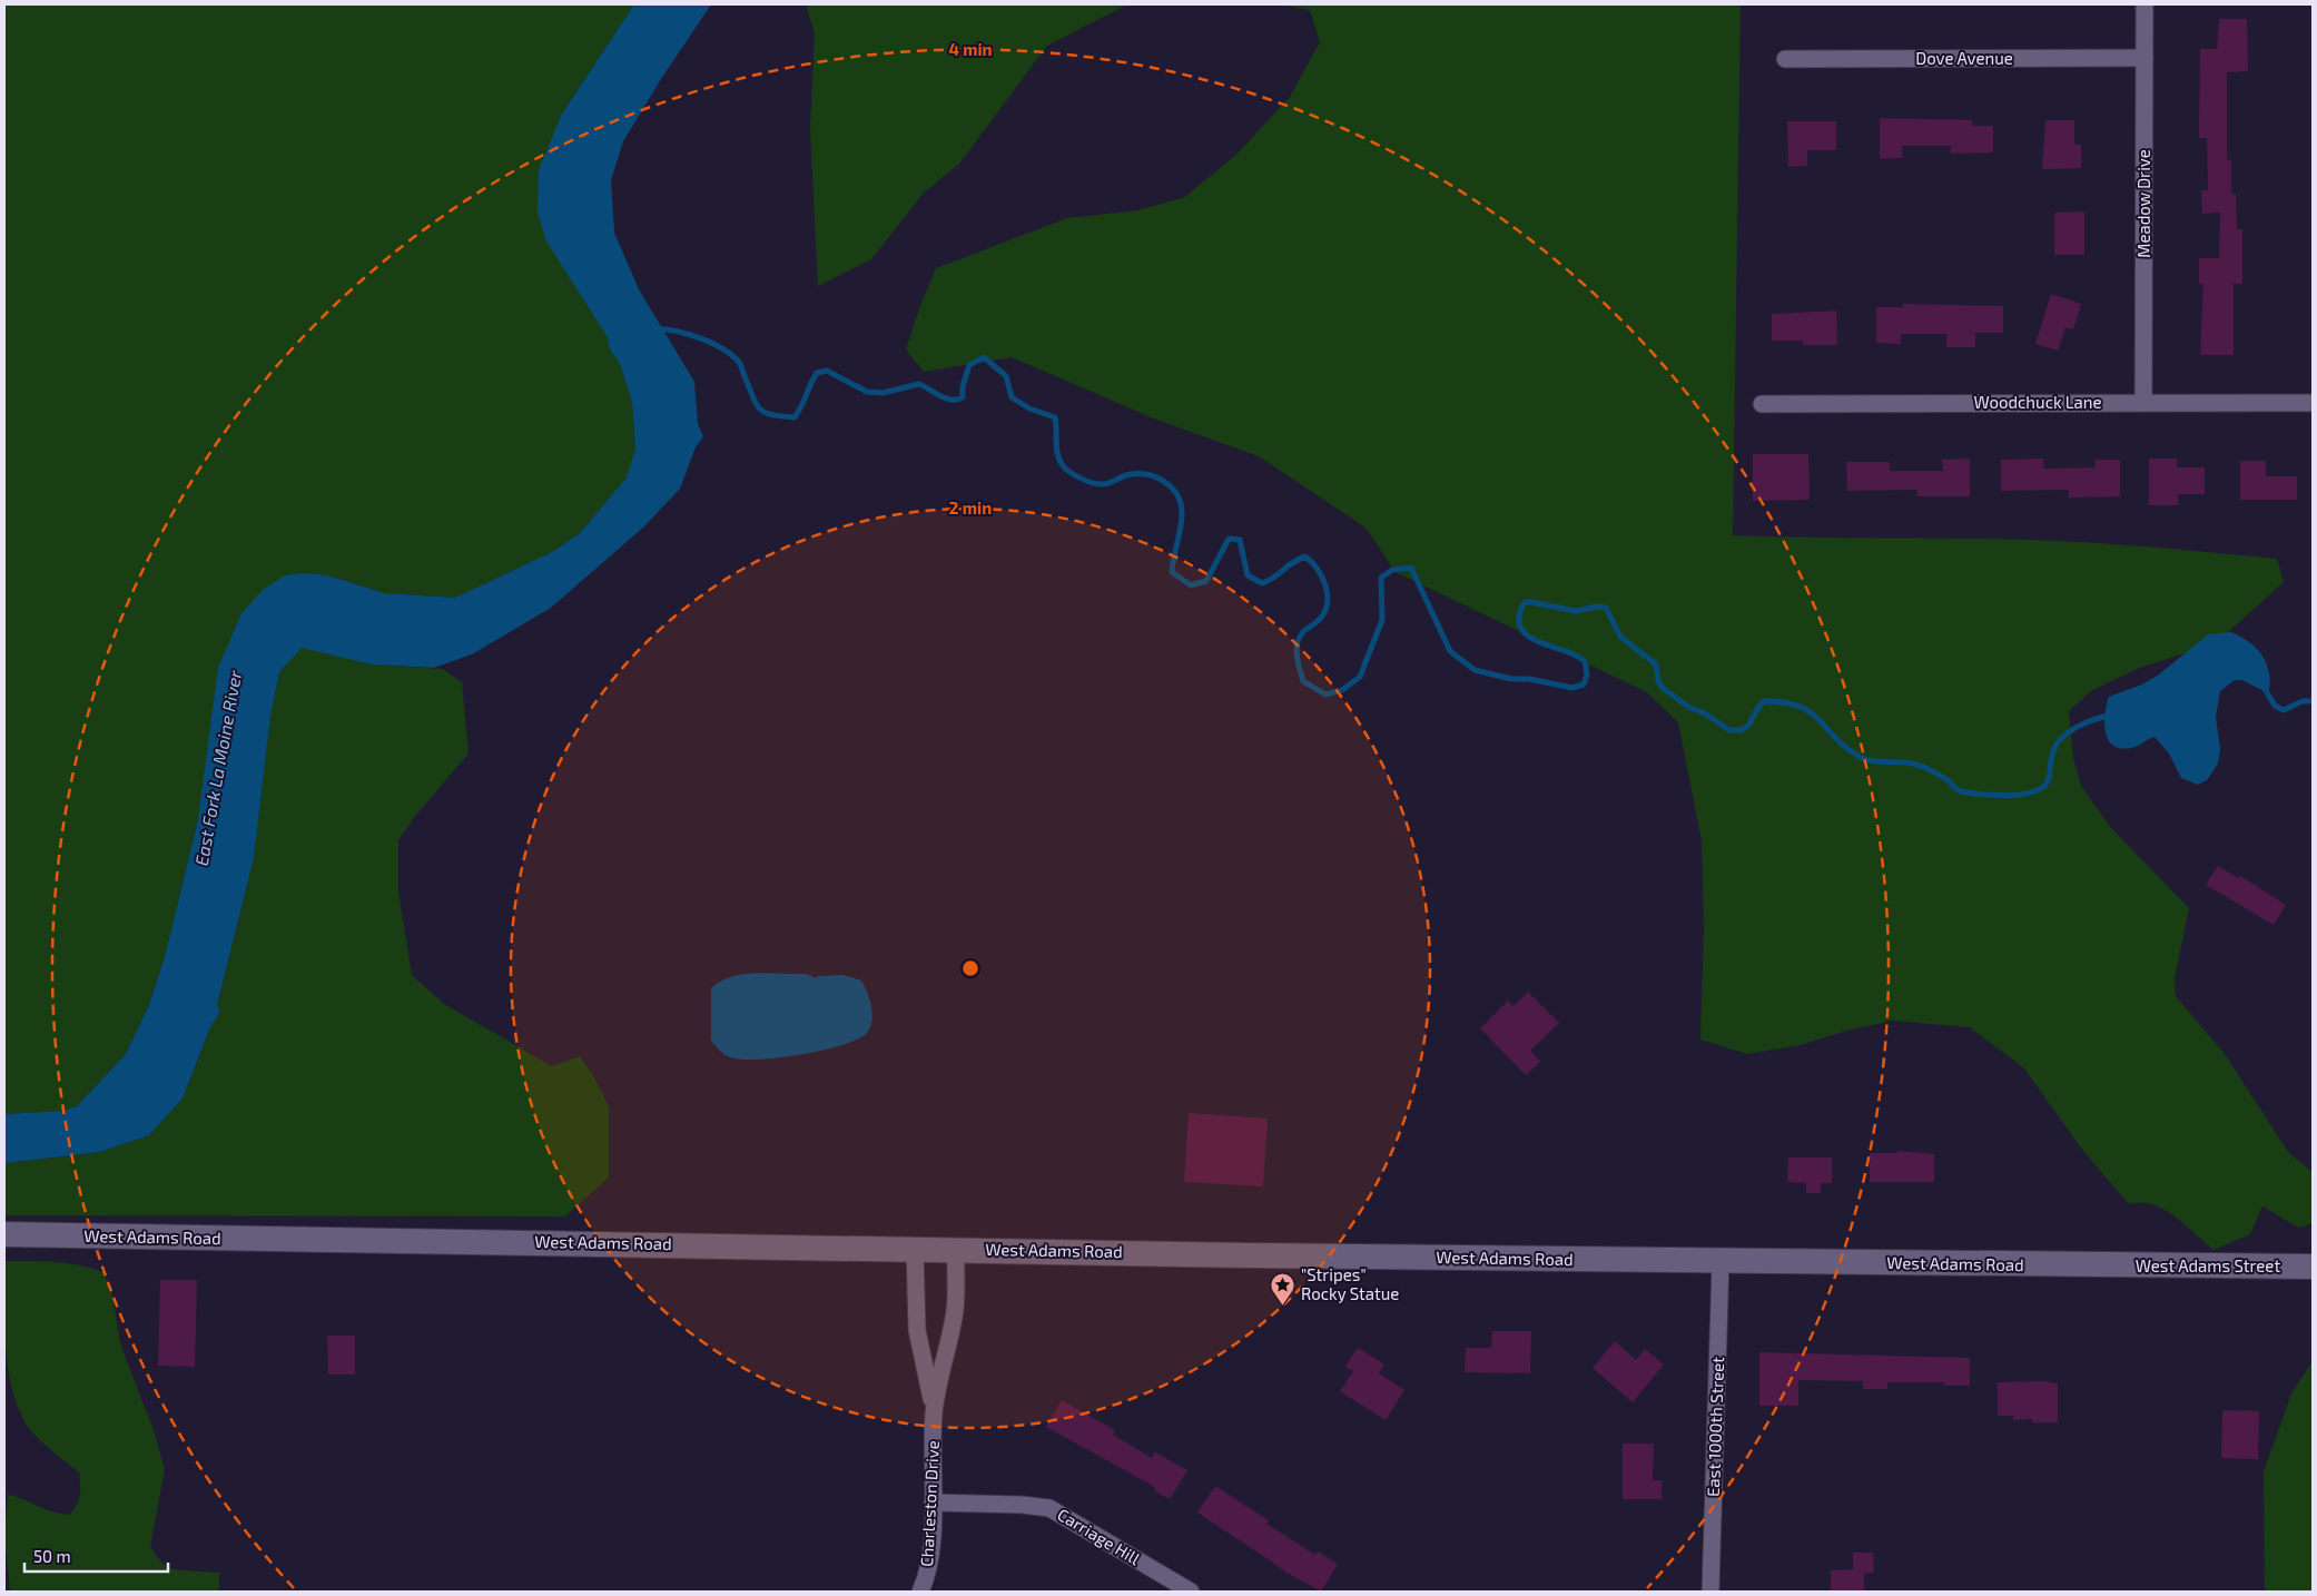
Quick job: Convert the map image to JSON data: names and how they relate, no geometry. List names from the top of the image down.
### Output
{
  "streets": {
    "street": [
      "Dove Avenue",
      "Meadow Drive",
      "Woodchuck Lane",
      "West Adams Road",
      "West Adams Street",
      "East 1000th Street",
      "Charleston Drive",
      "Carriage Hill"
    ]
  },
  "crossings": [
    ["Dove Avenue", "Meadow Drive"],
    ["Meadow Drive", "Woodchuck Lane"],
    ["West Adams Road", "West Adams Street"],
    ["West Adams Road", "East 1000th Street"],
    ["West Adams Road", "Charleston Drive"],
    ["Charleston Drive", "Carriage Hill"]
  ],
  "water": ["East Fork La Moine River"],
  "places": {
    "place": ["\"Stripes\" Rocky Statue"]
  },
  "scale_bar": "50 m",
  "rings": ["4 min", "2 min"]
}
